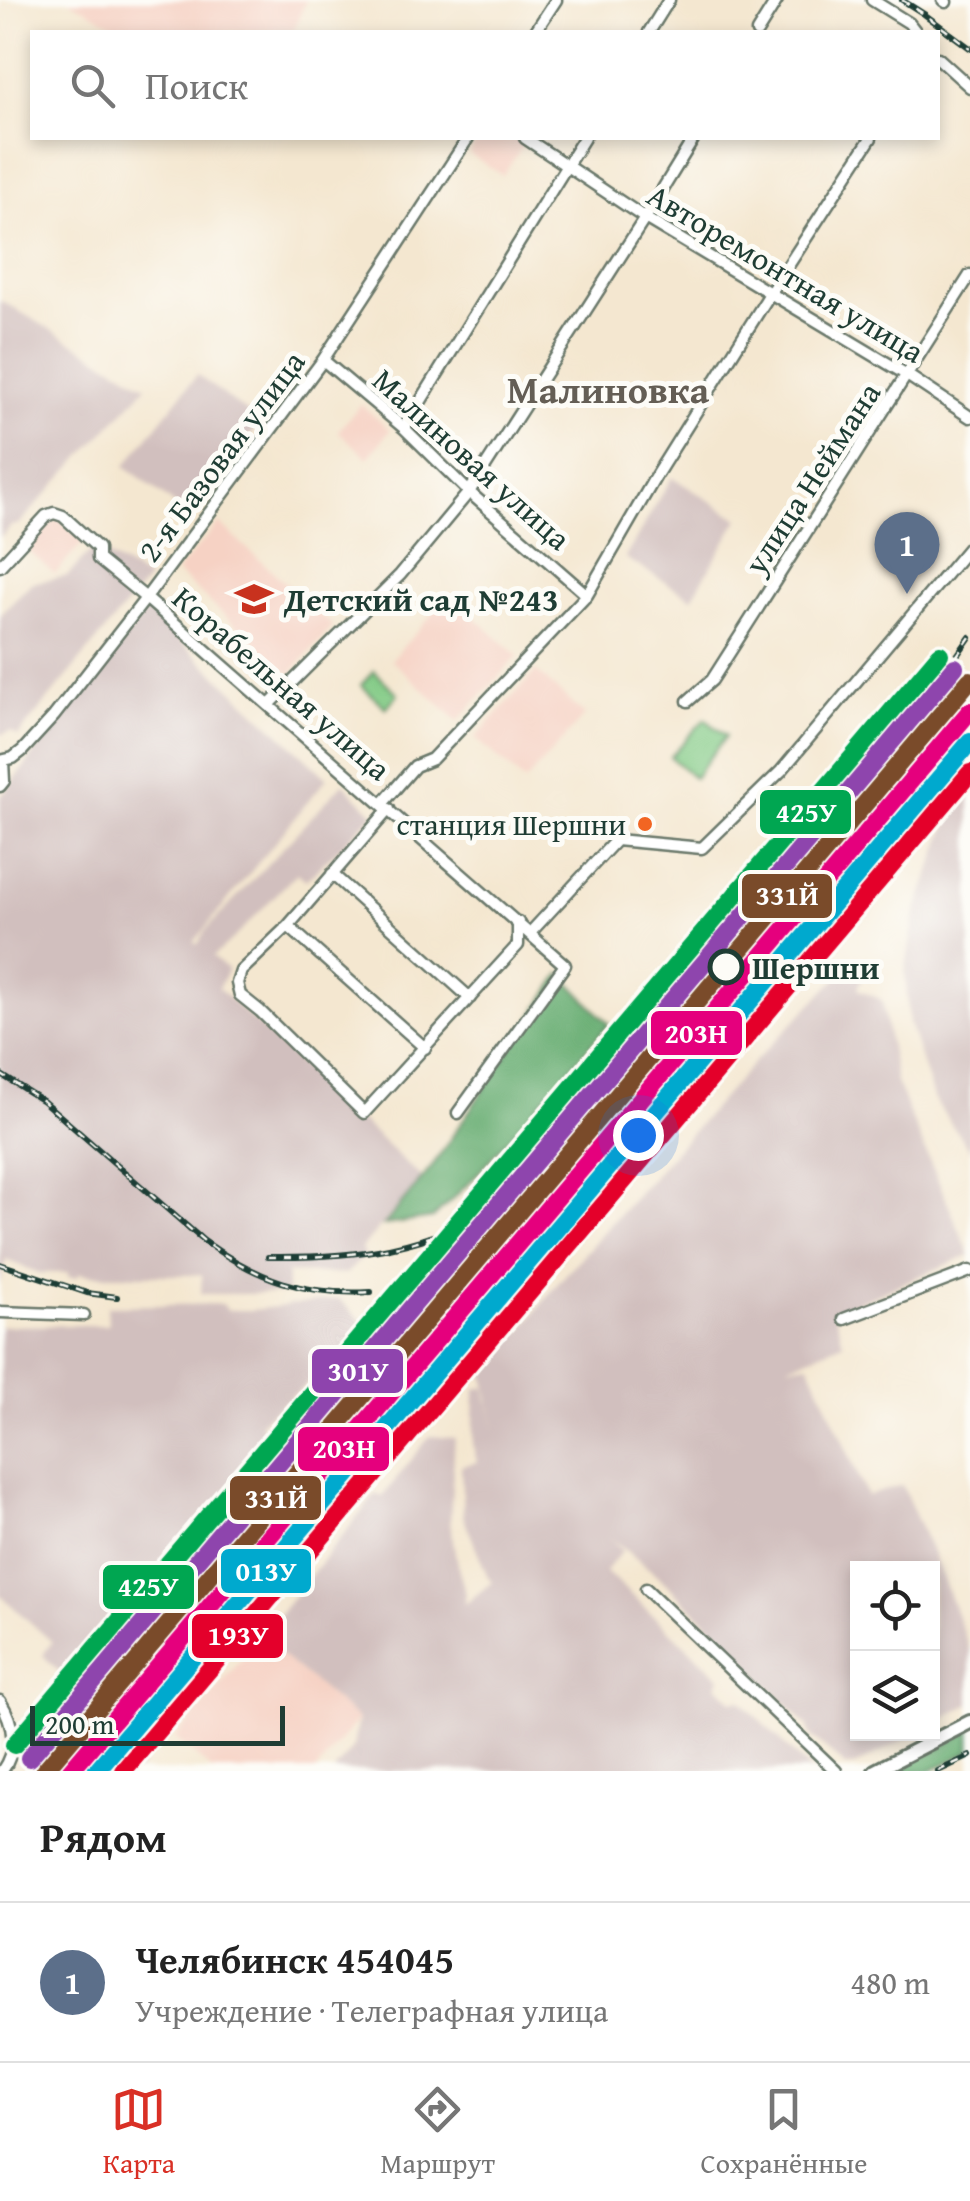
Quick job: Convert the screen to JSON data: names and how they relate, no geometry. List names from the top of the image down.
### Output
{
  "streets": {
    "street": [
      "Авторемонтная улица",
      "2-я Базовая улица",
      "Малиновая улица",
      "улица Неймана",
      "Корабельная улица"
    ]
  },
  "crossings": [
    ["Авторемонтная улица", "улица Неймана"],
    ["2-я Базовая улица", "Малиновая улица"],
    ["2-я Базовая улица", "Корабельная улица"]
  ],
  "districts": ["Малиновка"],
  "places": {
    "school or university": ["Детский сад №243"],
    "other": ["станция Шершни", "Шершни"]
  },
  "lines": [
    "transit line 425У",
    "transit line 301У",
    "transit line 331Й",
    "transit line 203Н",
    "transit line 013У",
    "transit line 193У"
  ],
  "scale_bar": "200 m",
  "page": {
    "search": "Поиск",
    "pins": "1",
    "scale": "200 m",
    "heading": "Рядом",
    "list": [
      {
        "mark": "1",
        "name": "Челябинск 454045",
        "note": "Учреждение · Телеграфная улица",
        "value": "480 m"
      }
    ],
    "nav": ["Карта", "Маршрут", "Сохранённые"]
  }
}
